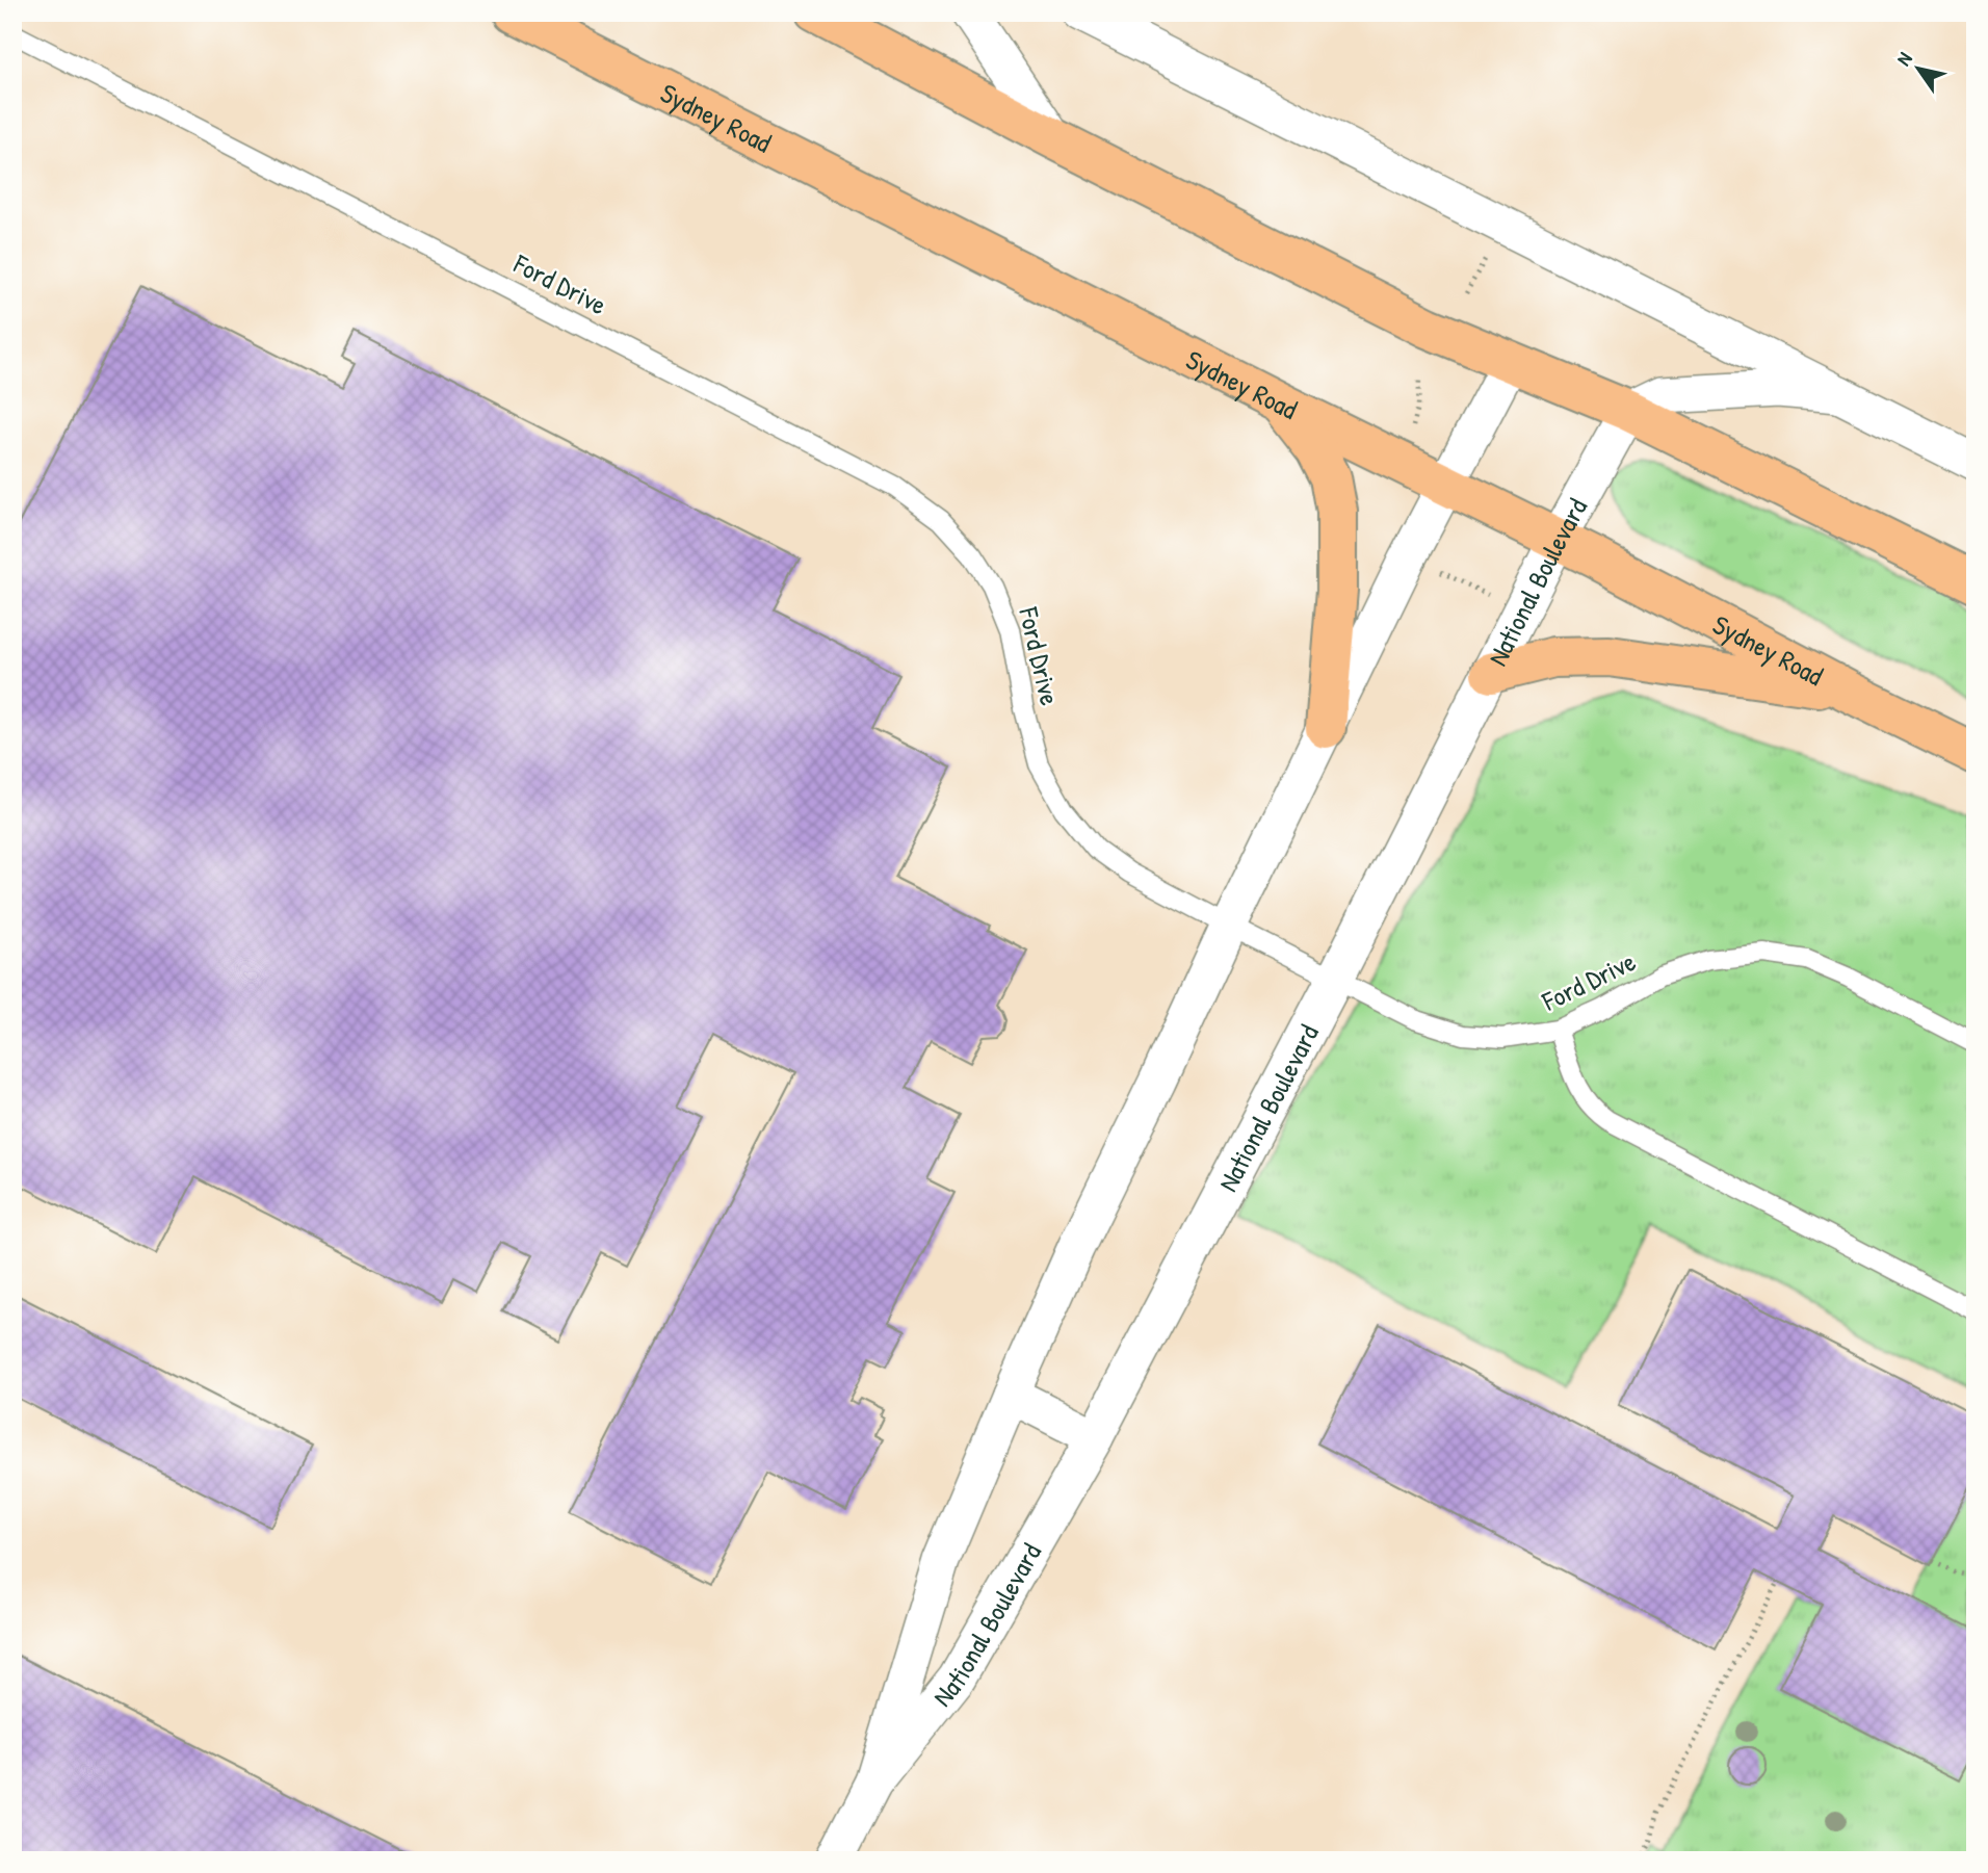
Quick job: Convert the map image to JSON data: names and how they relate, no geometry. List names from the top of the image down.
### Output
{
  "streets": {
    "highway": ["Sydney Road"],
    "street": ["National Boulevard"],
    "lane": ["Ford Drive"]
  },
  "crossings": [
    ["Sydney Road", "National Boulevard"],
    ["Ford Drive", "National Boulevard"]
  ],
  "north": "top left"
}
